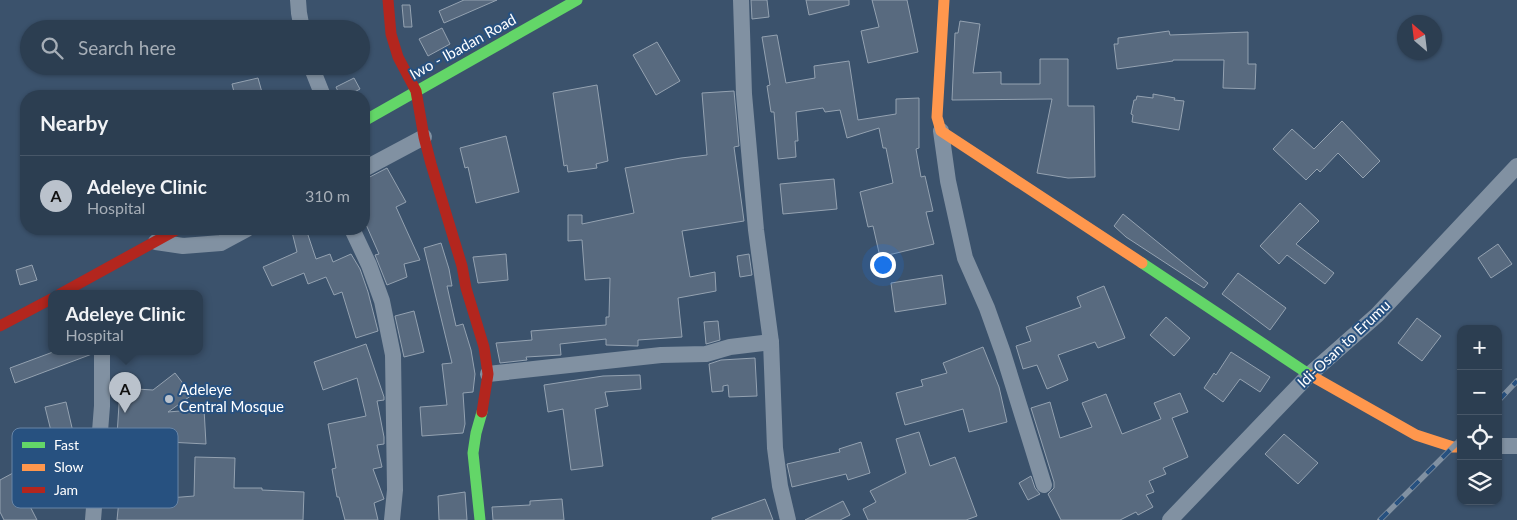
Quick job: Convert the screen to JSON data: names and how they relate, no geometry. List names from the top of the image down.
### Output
{
  "streets": {
    "street": ["Iwo - Ibadan Road", "Idi-Osan to Erumu"]
  },
  "places": ["Adeleye Central Mosque"],
  "legend": ["Fast", "Slow", "Jam"],
  "north": "top left",
  "page": {
    "search": "Search here",
    "heading": "Nearby",
    "list": [
      {
        "mark": "A",
        "name": "Adeleye Clinic",
        "note": "Hospital",
        "value": "310 m"
      }
    ],
    "popup": ["Adeleye Clinic", "Hospital"],
    "map_buttons": ["+", "−"],
    "pins": "A"
  }
}
